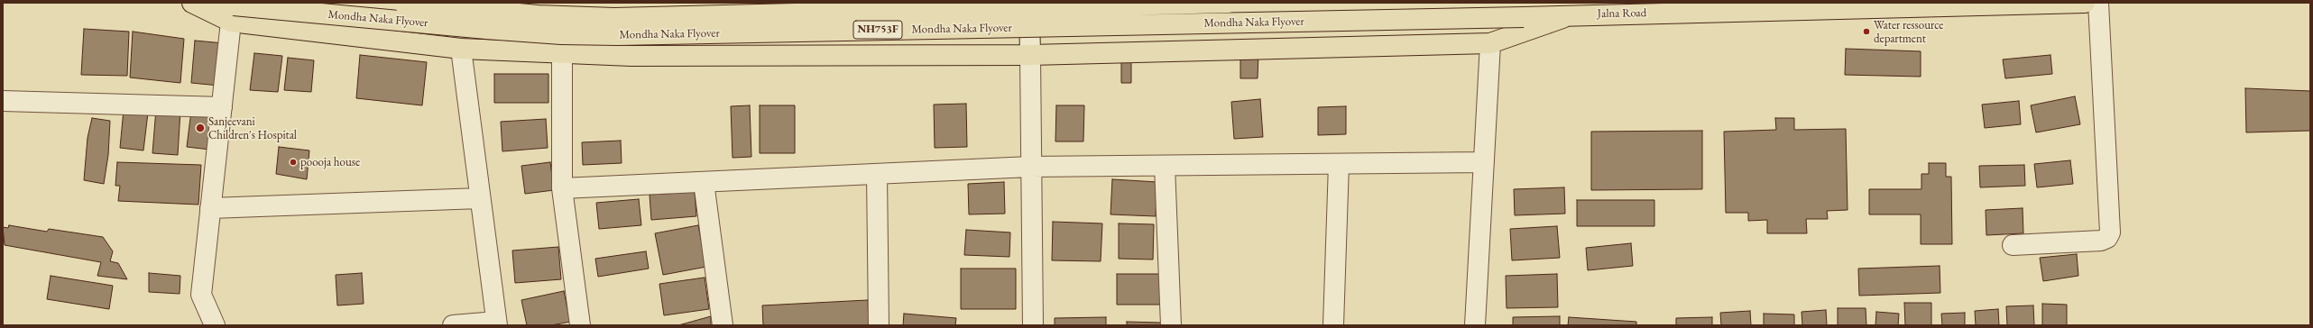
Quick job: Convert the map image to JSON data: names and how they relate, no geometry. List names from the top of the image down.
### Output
{
  "streets": {
    "main road": ["Jalna Road", "Mondha Naka Flyover", "NH753F"]
  },
  "crossings": [
    ["Jalna Road", "Mondha Naka Flyover"]
  ],
  "places": ["Water ressource department", "Sanjeevani Children's Hospital", "poooja house"]
}
